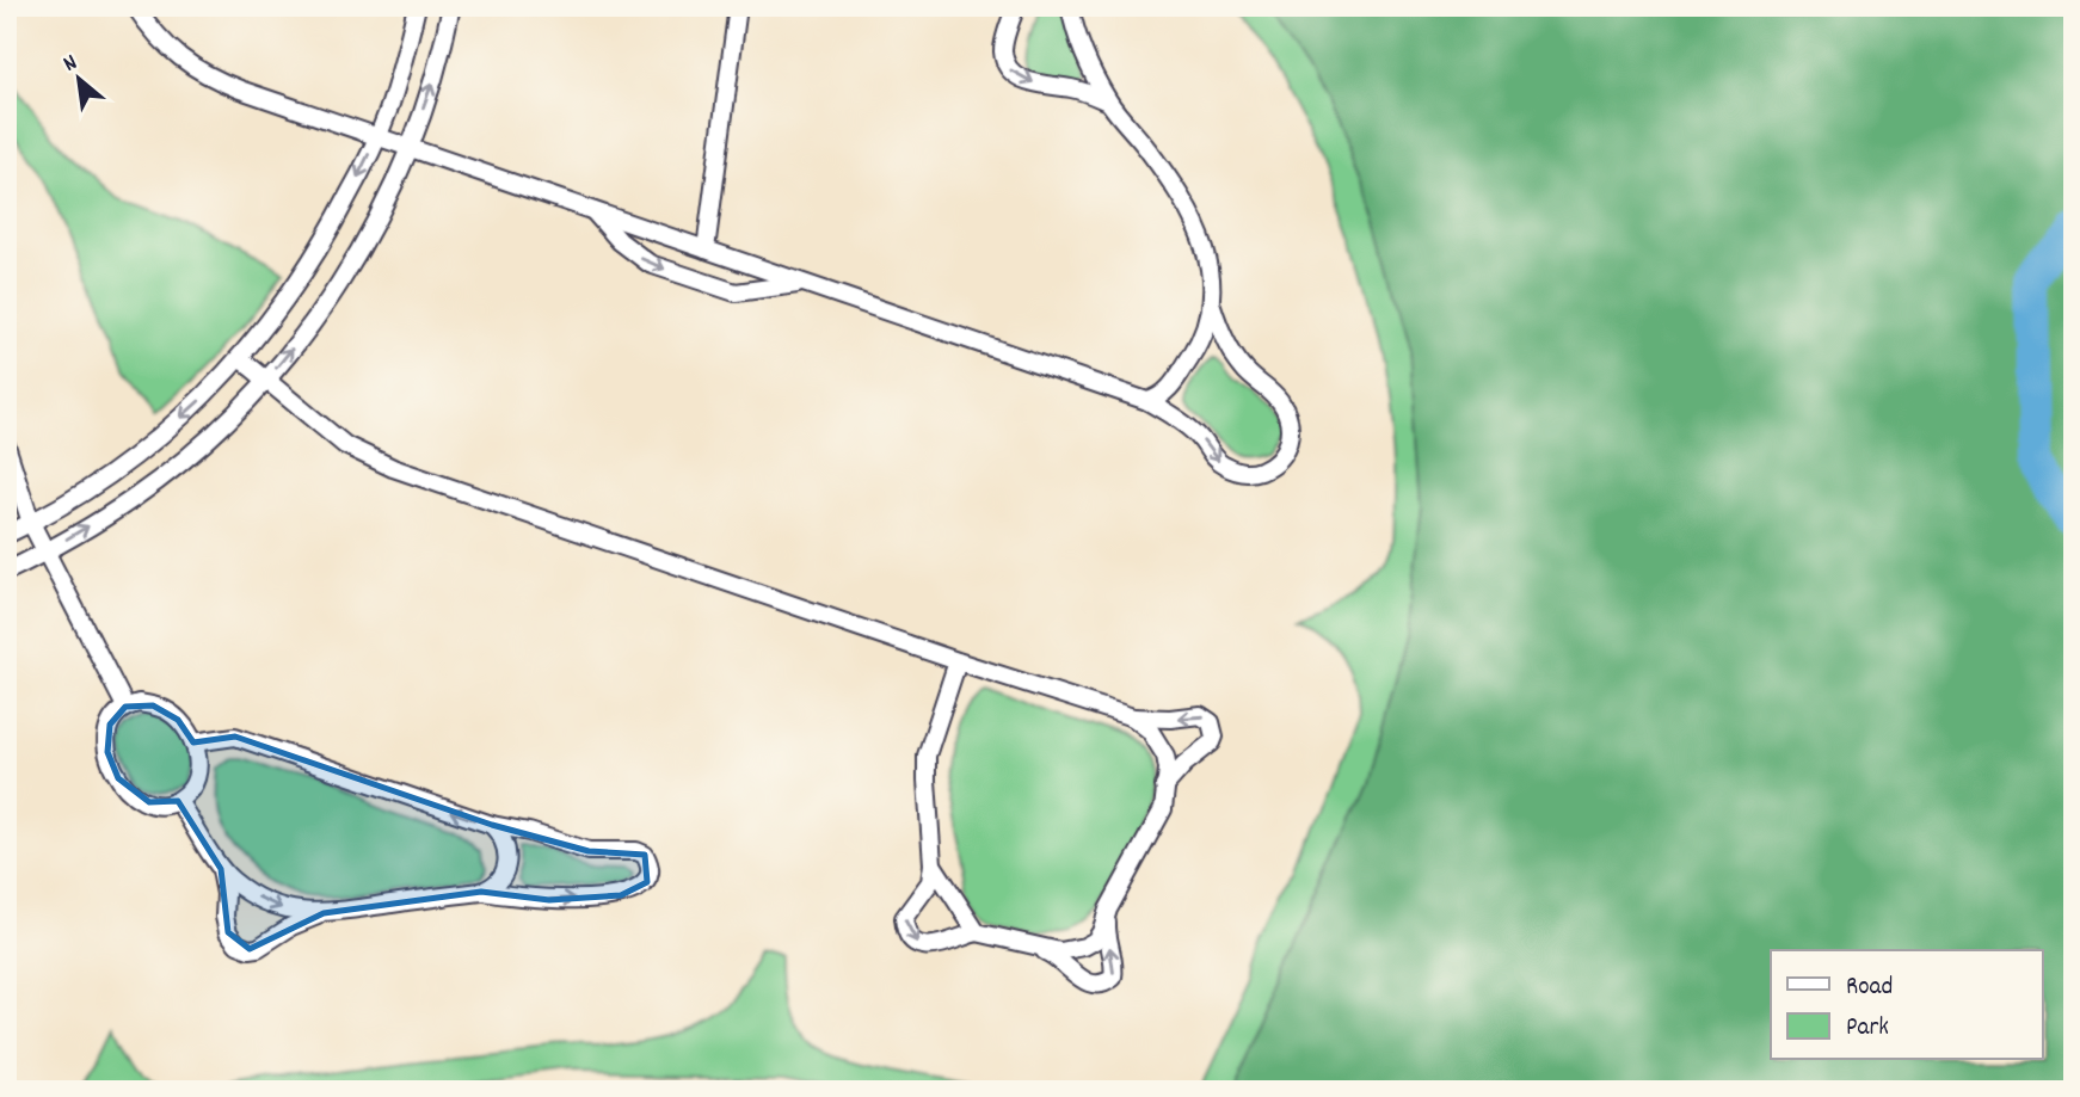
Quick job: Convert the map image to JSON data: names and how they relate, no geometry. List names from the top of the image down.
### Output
{
  "legend": ["Road", "Park"],
  "north": "top left"
}
